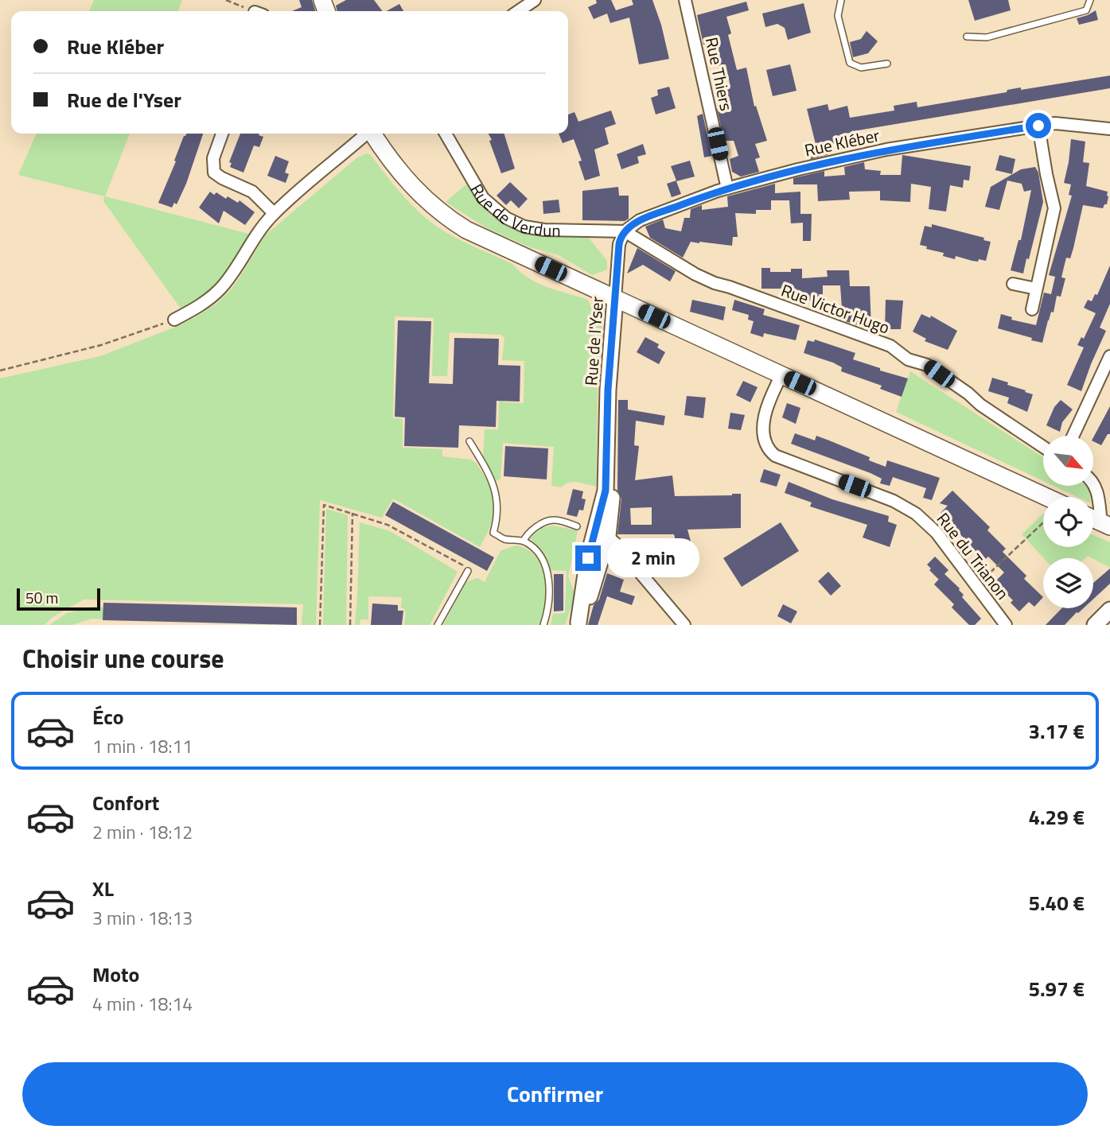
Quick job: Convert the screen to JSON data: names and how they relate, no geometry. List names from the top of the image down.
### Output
{
  "streets": {
    "street": [
      "Rue Thiers",
      "Rue Kléber",
      "Rue de Verdun",
      "Rue Victor Hugo",
      "Rue de l'Yser",
      "Rue du Trianon"
    ]
  },
  "crossings": [
    ["Rue Thiers", "Rue Kléber"],
    ["Rue Kléber", "Rue de Verdun"],
    ["Rue Kléber", "Rue Victor Hugo"],
    ["Rue Kléber", "Rue de l'Yser"],
    ["Rue de Verdun", "Rue Victor Hugo"],
    ["Rue de Verdun", "Rue de l'Yser"],
    ["Rue Victor Hugo", "Rue de l'Yser"]
  ],
  "scale_bar": "50 m",
  "north": "bottom right",
  "page": {
    "banner": ["Rue Kléber", "Rue de l'Yser"],
    "bubble": "2 min",
    "scale": "50 m",
    "heading": "Choisir une course",
    "list": [
      {
        "name": "Éco",
        "note": "1 min · 18:11",
        "value": "3.17 €"
      },
      {
        "name": "Confort",
        "note": "2 min · 18:12",
        "value": "4.29 €"
      },
      {
        "name": "XL",
        "note": "3 min · 18:13",
        "value": "5.40 €"
      },
      {
        "name": "Moto",
        "note": "4 min · 18:14",
        "value": "5.97 €"
      }
    ],
    "buttons": "Confirmer"
  }
}
